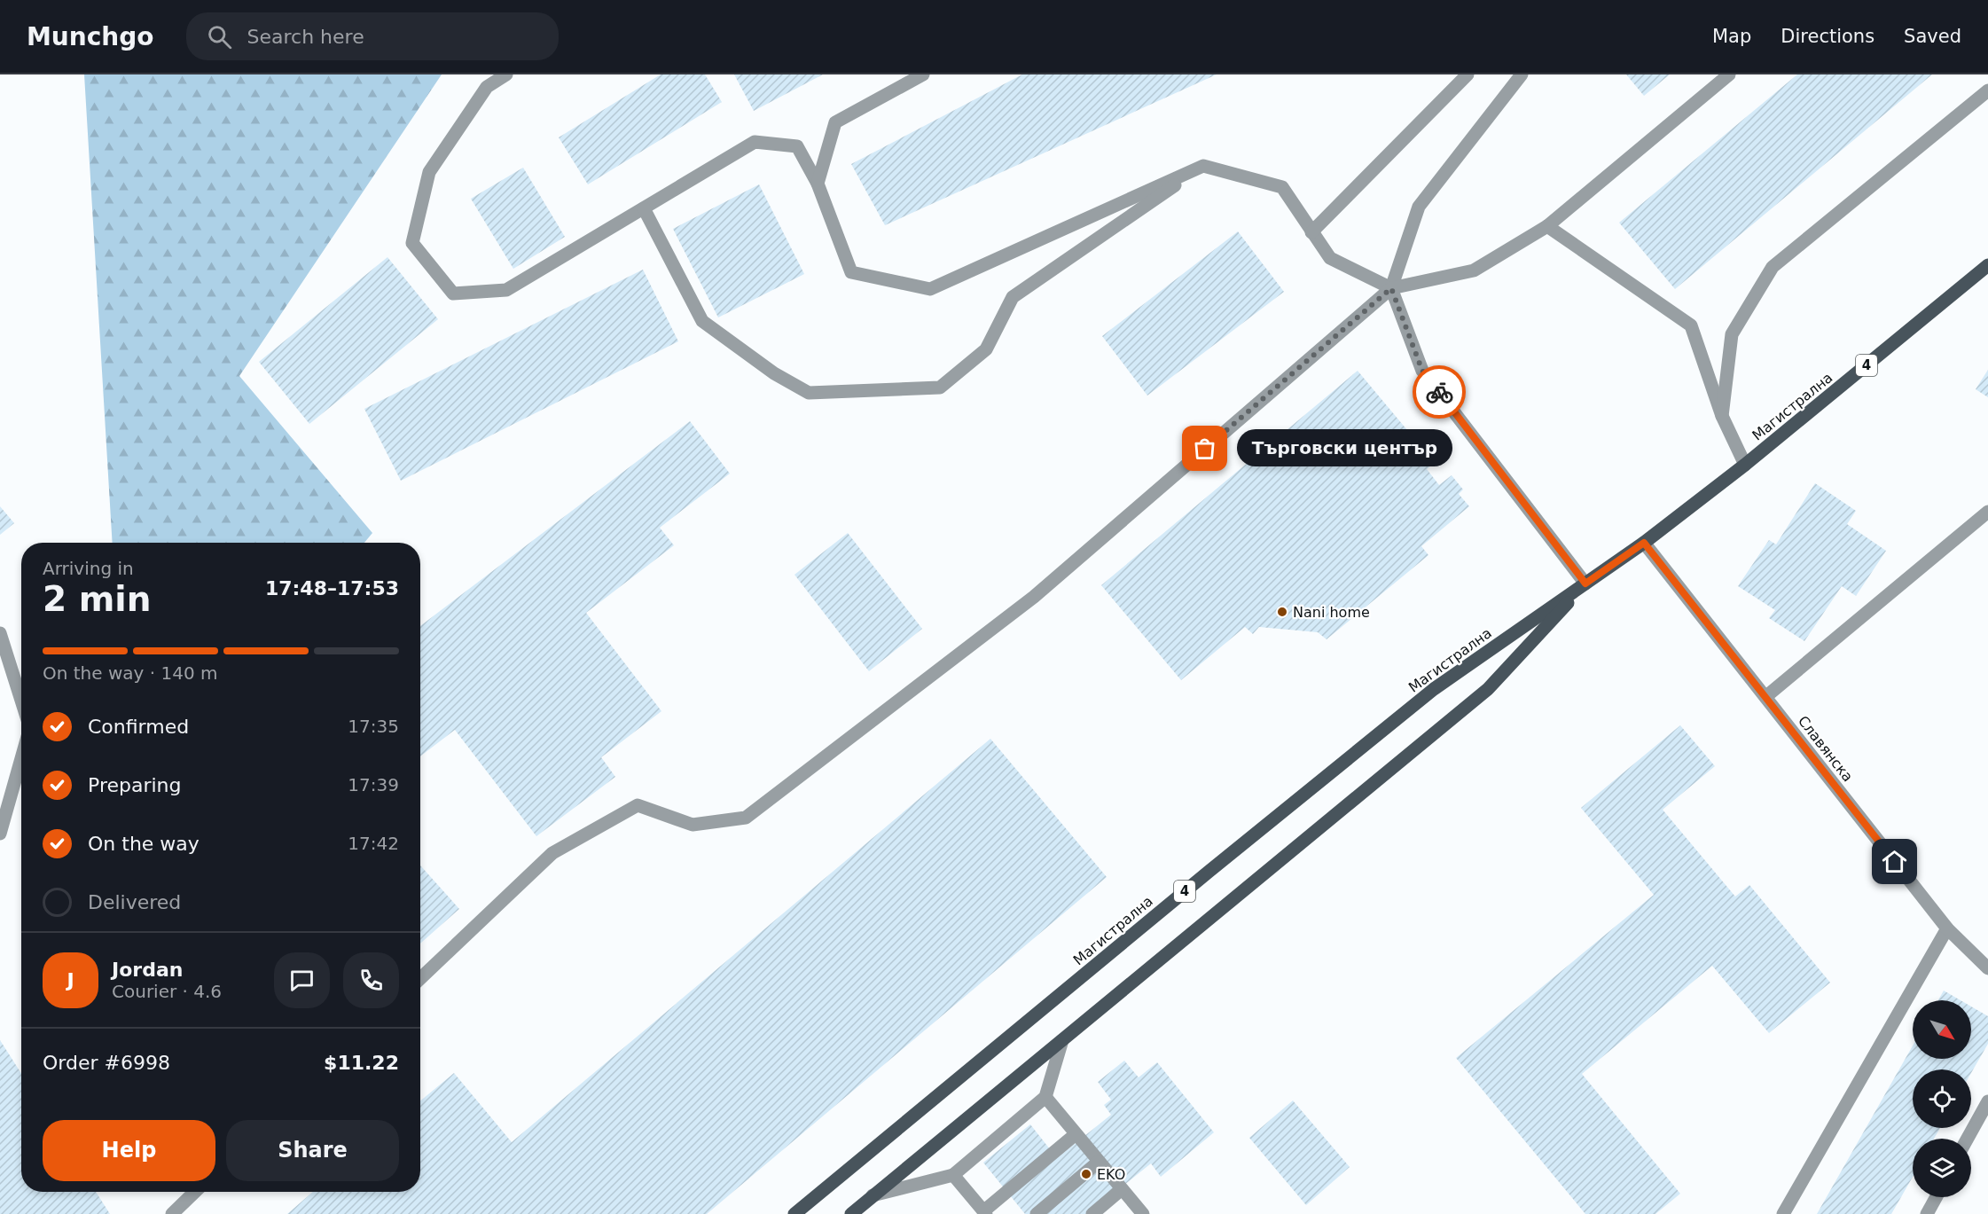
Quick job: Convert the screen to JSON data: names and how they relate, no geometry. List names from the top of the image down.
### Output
{
  "streets": {
    "main road": ["4", "Магистрална"],
    "street": ["Славянска"]
  },
  "crossings": [
    ["Магистрална", "Славянска"]
  ],
  "places": ["Търговски център", "Nani home", "EKO"],
  "north": "bottom right",
  "page": {
    "header": "Munchgo",
    "search": "Search here",
    "nav": ["Map", "Directions", "Saved"],
    "bubble": "Търговски център",
    "heading": ["2 min", "Arriving in", "17:48–17:53"],
    "panel": [
      "Jordan",
      "Courier · 4.6",
      "Order #6998",
      "$11.22"
    ],
    "bar": "On the way · 140 m",
    "list": [
      ["Confirmed", "17:35"],
      ["Preparing", "17:39"],
      ["On the way", "17:42"],
      "Delivered"
    ],
    "round": "J",
    "buttons": ["Help", "Share"]
  }
}
